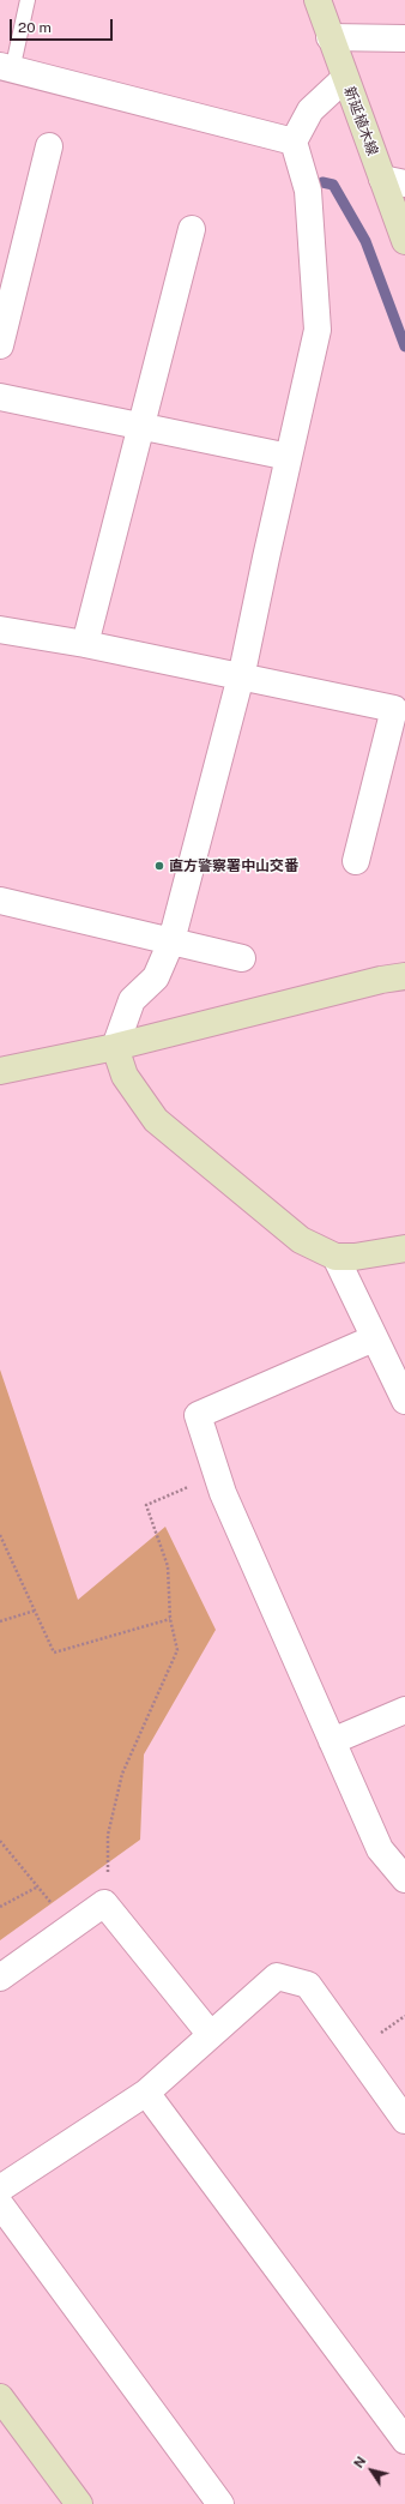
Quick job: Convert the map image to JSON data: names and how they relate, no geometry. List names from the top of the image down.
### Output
{
  "streets": {
    "street": ["新延植木線"]
  },
  "places": ["直方警察署中山交番"],
  "scale_bar": "20 m",
  "north": "top left"
}
